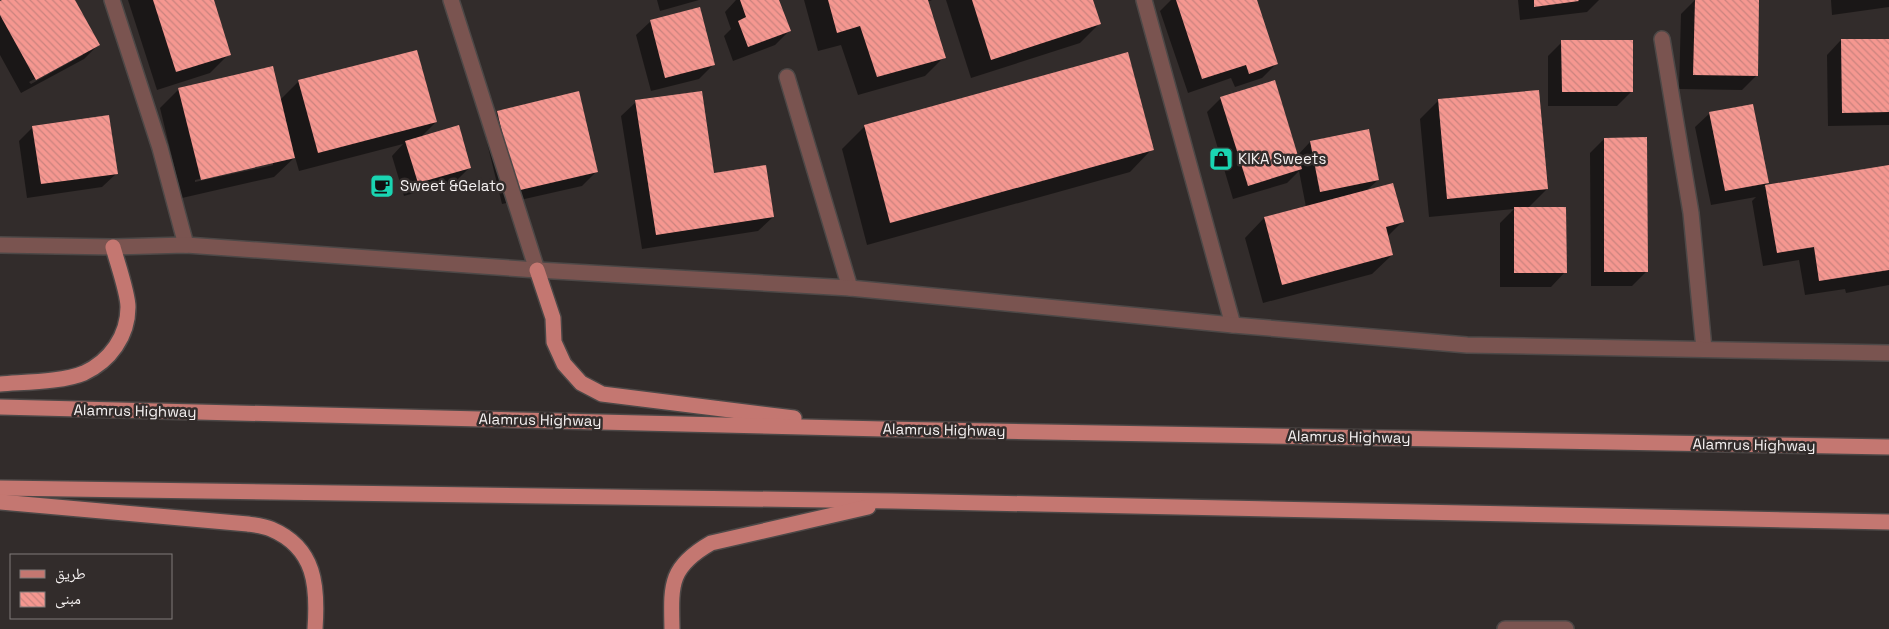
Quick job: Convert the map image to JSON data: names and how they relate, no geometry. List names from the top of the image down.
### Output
{
  "streets": {
    "main road": ["Alamrus Highway"]
  },
  "places": {
    "shop": ["KIKA Sweets"],
    "cafe": ["Sweet &Gelato"]
  },
  "legend": ["طريق", "مبنى"]
}
